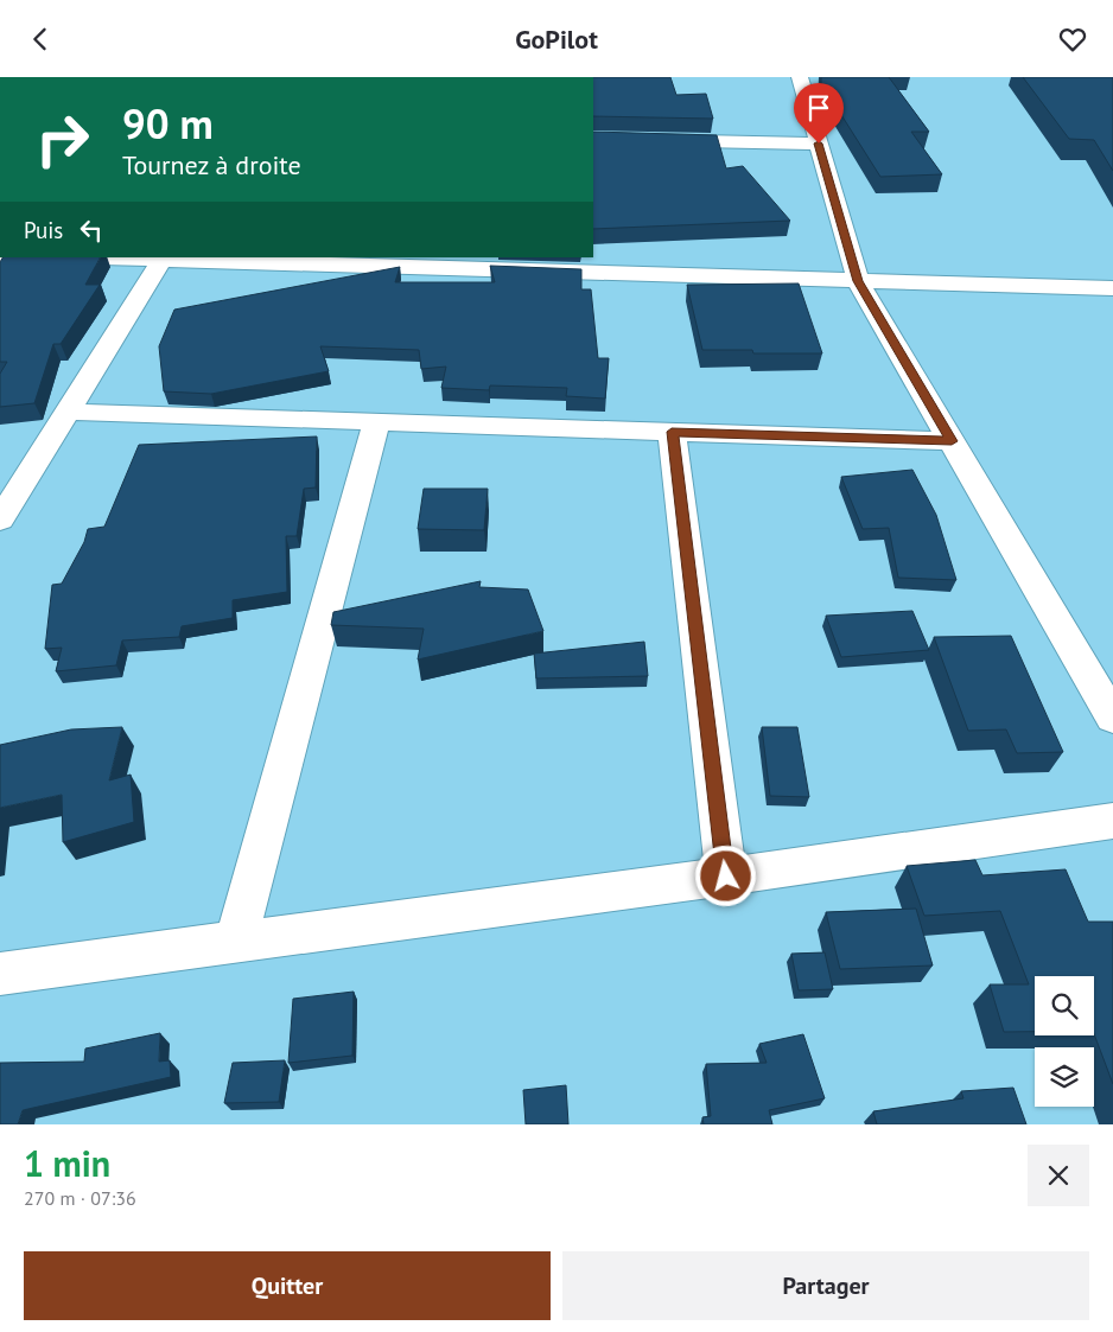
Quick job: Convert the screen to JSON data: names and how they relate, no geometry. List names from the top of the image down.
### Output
{
  "page": {
    "header": "GoPilot",
    "turn": ["90 m", "Tournez à droite"],
    "then": "Puis",
    "heading": ["1 min", "270 m · 07:36"],
    "buttons": ["Quitter", "Partager"]
  }
}
